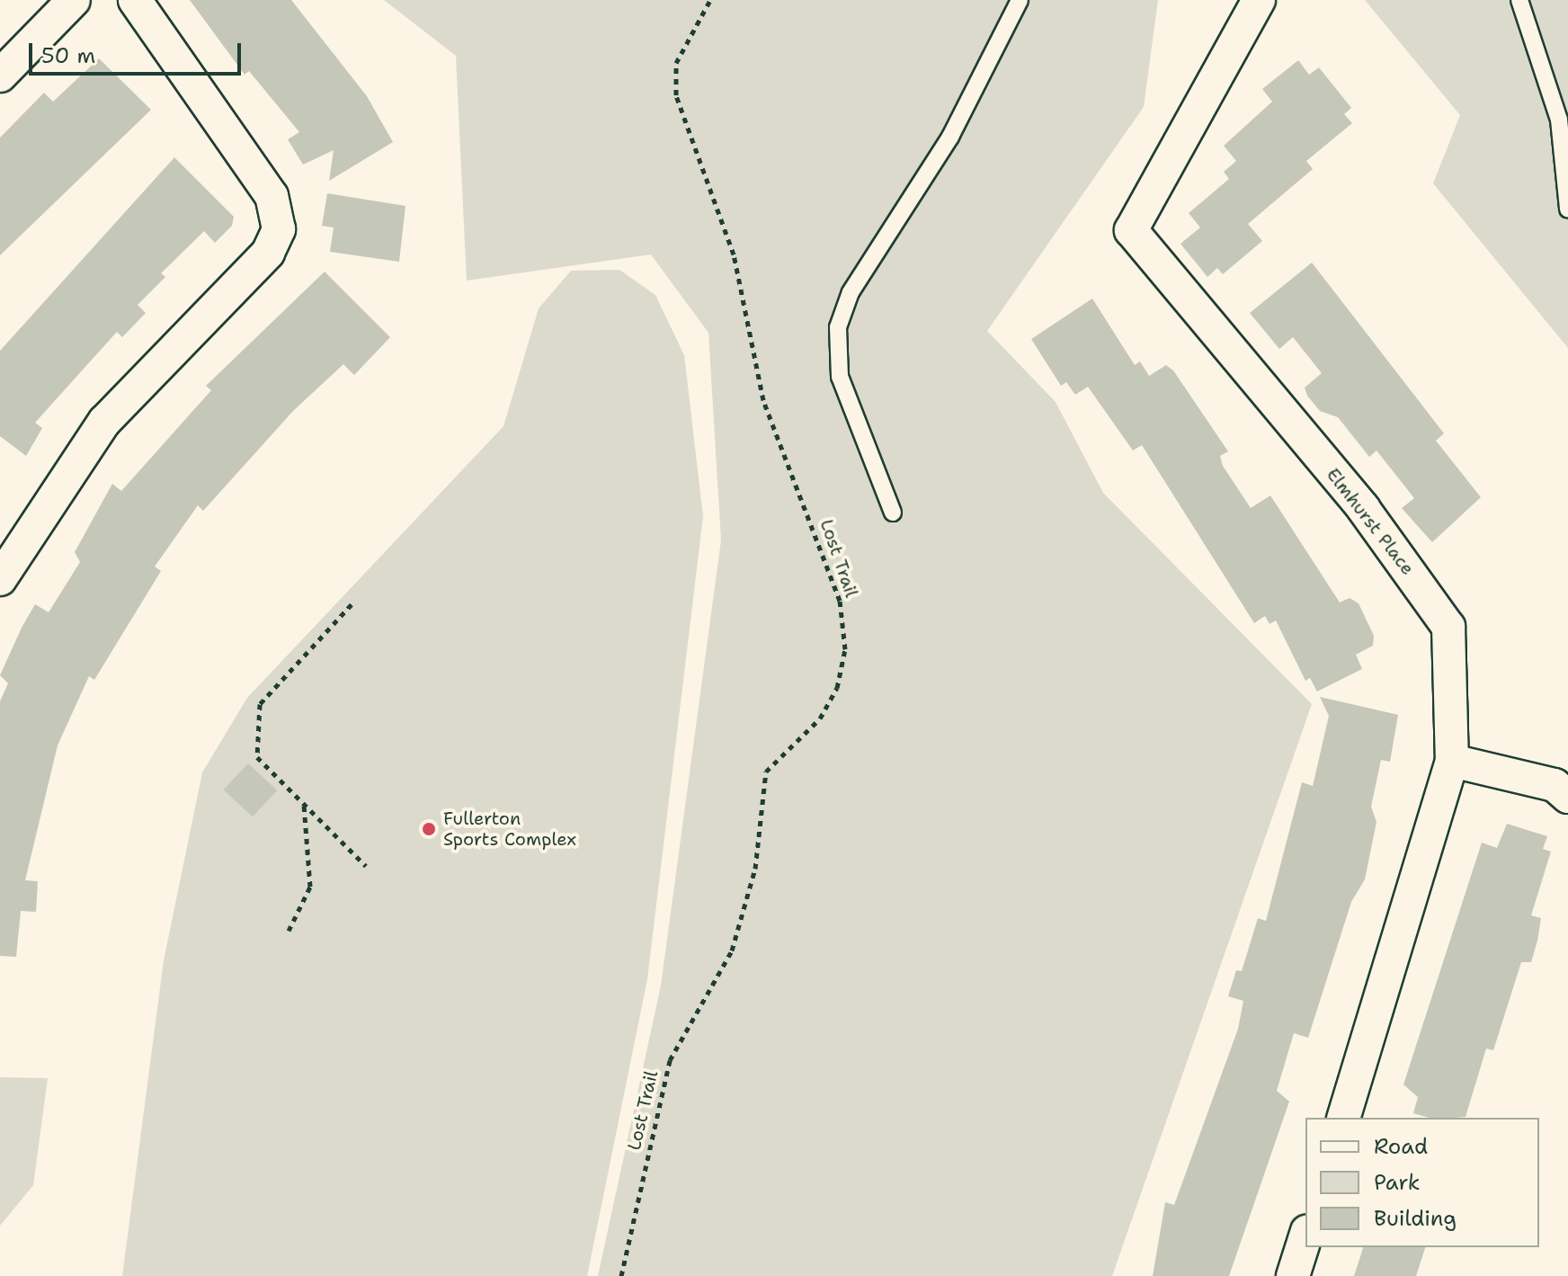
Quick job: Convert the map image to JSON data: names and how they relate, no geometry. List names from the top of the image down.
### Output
{
  "streets": {
    "street": ["Elmhurst Place"],
    "path": ["Lost Trail"]
  },
  "places": ["Fullerton Sports Complex"],
  "legend": ["Road", "Park", "Building"],
  "scale_bar": "50 m"
}
